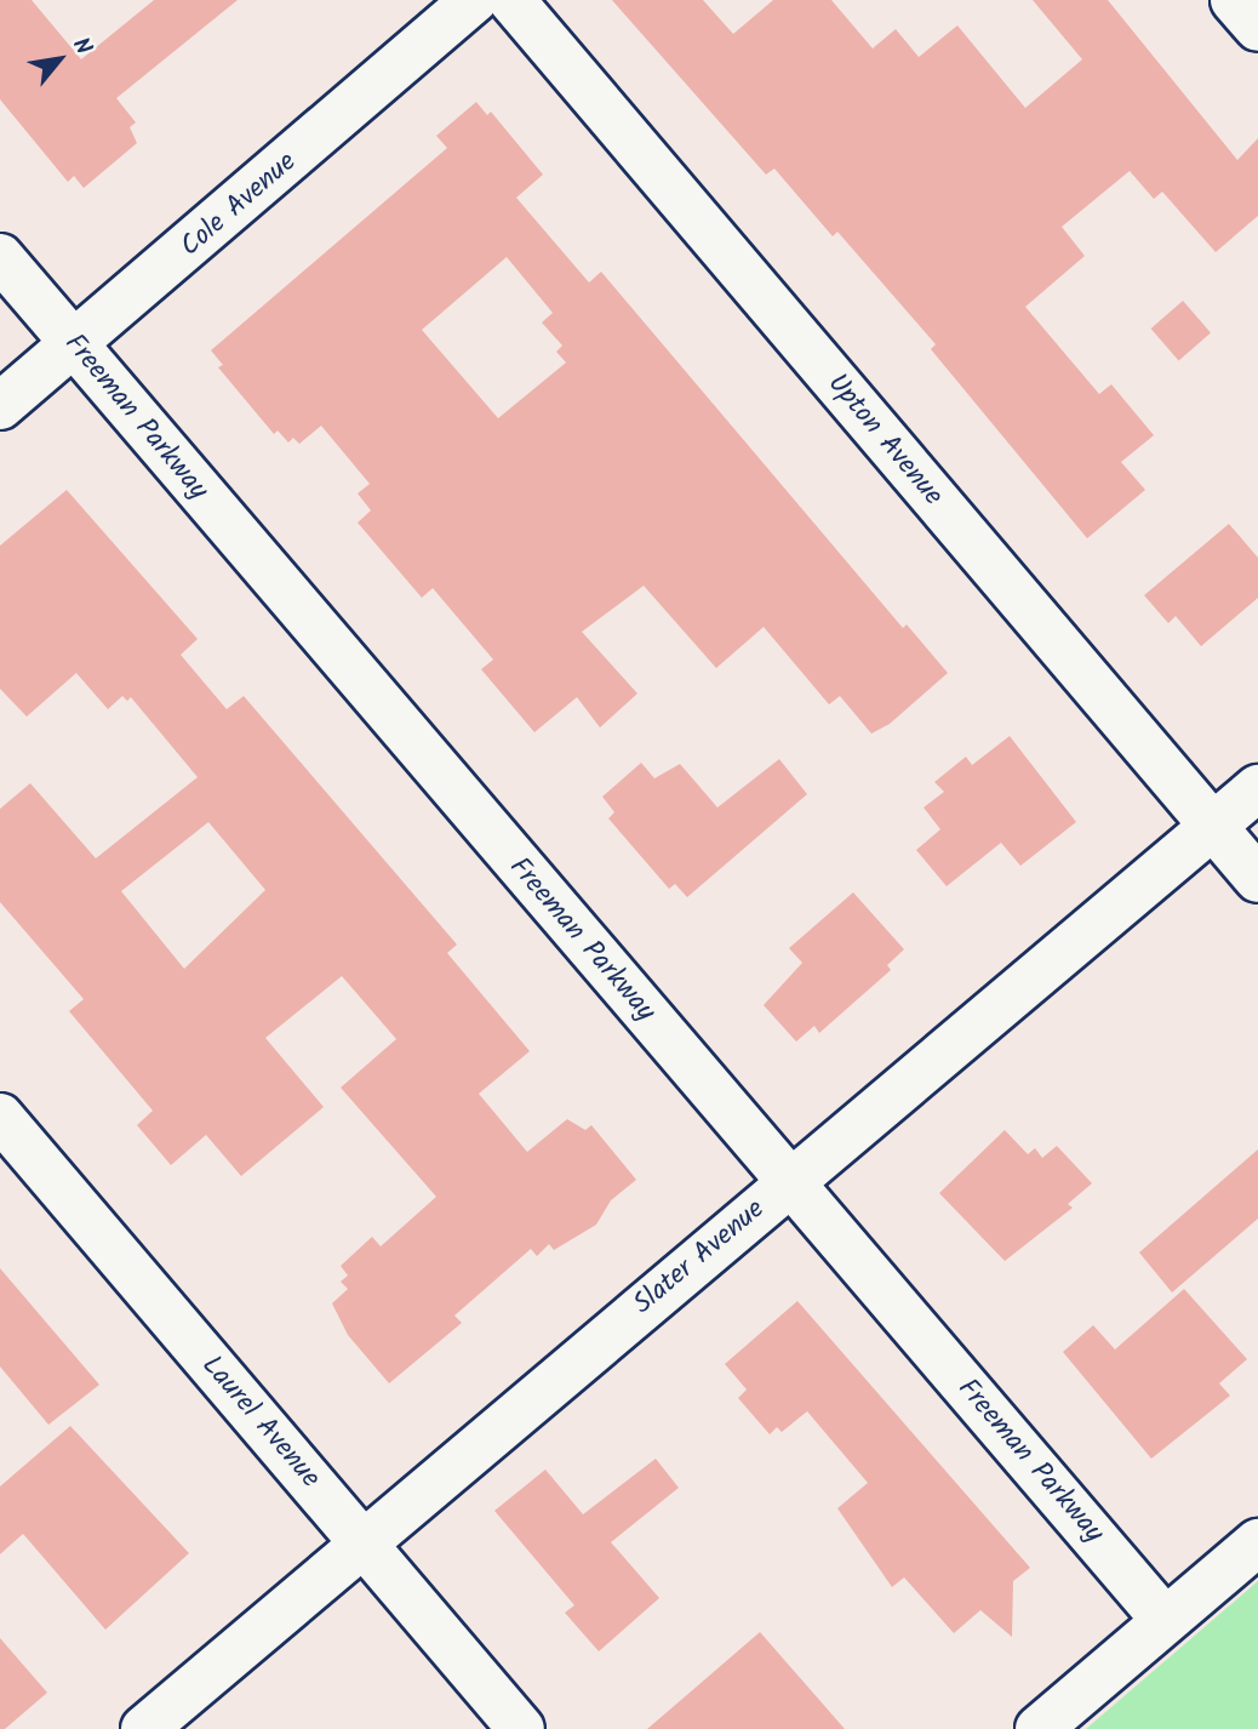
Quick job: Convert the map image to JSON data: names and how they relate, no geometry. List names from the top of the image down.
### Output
{
  "streets": {
    "street": [
      "Cole Avenue",
      "Freeman Parkway",
      "Upton Avenue",
      "Slater Avenue",
      "Laurel Avenue"
    ]
  },
  "crossings": [
    ["Cole Avenue", "Freeman Parkway"],
    ["Freeman Parkway", "Slater Avenue"],
    ["Upton Avenue", "Slater Avenue"],
    ["Slater Avenue", "Laurel Avenue"]
  ],
  "north": "top right"
}
